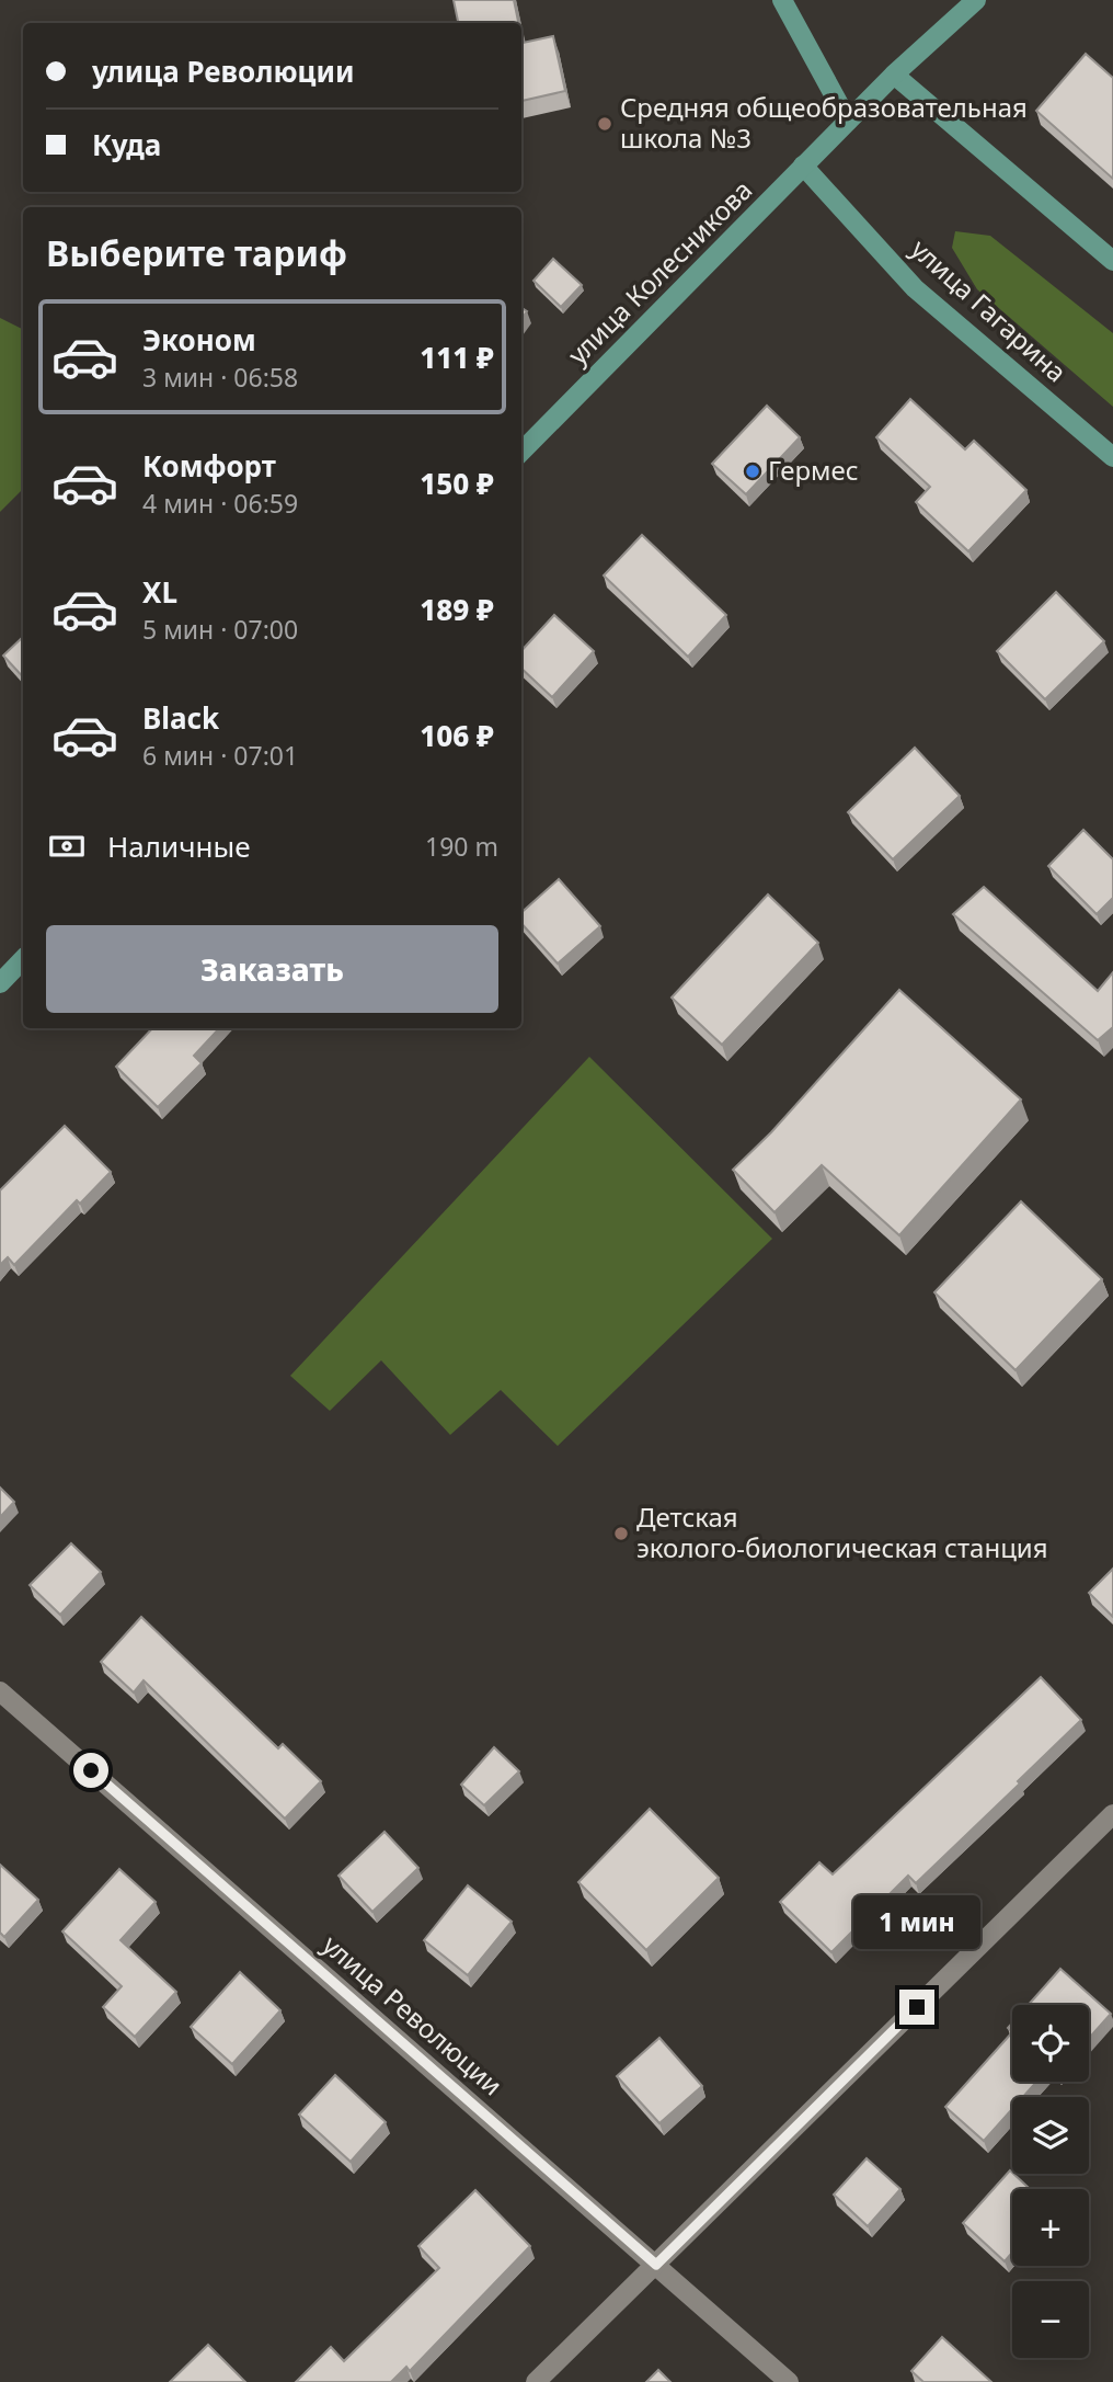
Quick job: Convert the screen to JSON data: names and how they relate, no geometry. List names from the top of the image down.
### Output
{
  "streets": {
    "street": ["улица Колесникова", "улица Гагарина", "улица Революции"]
  },
  "crossings": [
    ["улица Колесникова", "улица Гагарина"]
  ],
  "places": ["Средняя общеобразовательная школа №3", "Гермес", "Детская эколого-биологическая станция"],
  "page": {
    "banner": ["улица Революции", "Куда"],
    "heading": "Выберите тариф",
    "list": [
      {
        "name": "Эконом",
        "note": "3 мин · 06:58",
        "value": "111 ₽"
      },
      {
        "name": "Комфорт",
        "note": "4 мин · 06:59",
        "value": "150 ₽"
      },
      {
        "name": "XL",
        "note": "5 мин · 07:00",
        "value": "189 ₽"
      },
      {
        "name": "Black",
        "note": "6 мин · 07:01",
        "value": "106 ₽"
      }
    ],
    "pay": ["Наличные", "190 m"],
    "buttons": "Заказать",
    "bubble": "1 мин",
    "map_buttons": ["+", "−"]
  }
}
